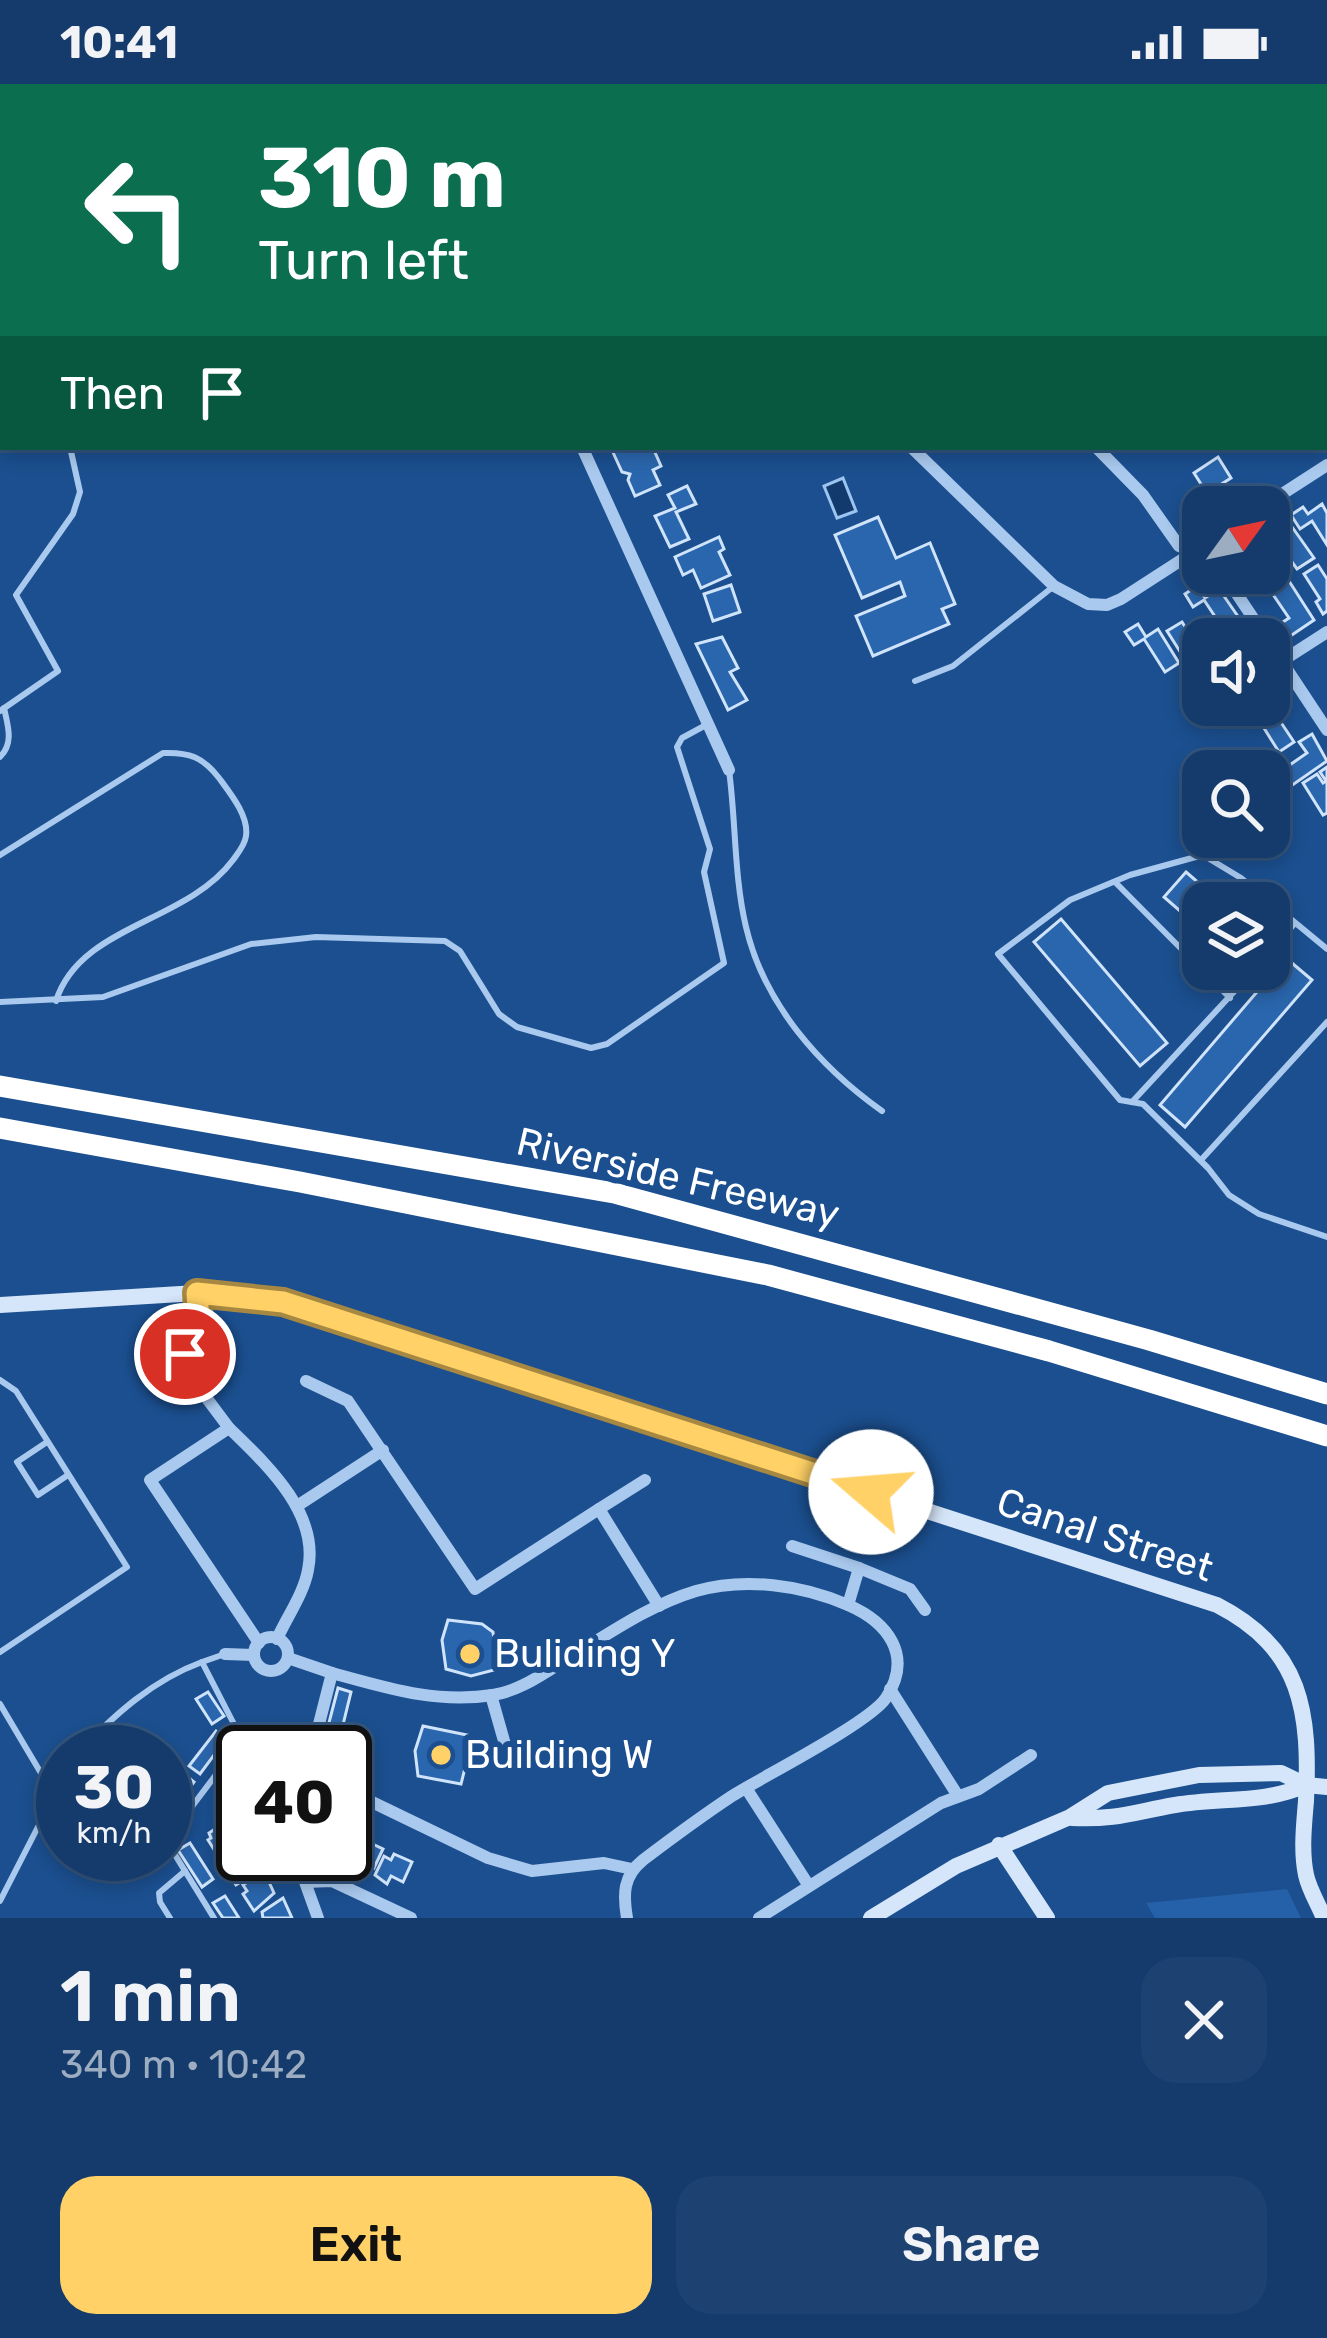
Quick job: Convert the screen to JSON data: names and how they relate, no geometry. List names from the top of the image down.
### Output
{
  "streets": {
    "highway": ["Riverside Freeway"],
    "street": ["Canal Street"]
  },
  "places": ["Buliding Y", "Building W"],
  "north": "top right",
  "page": {
    "status": "10:41",
    "turn": ["310 m", "Turn left"],
    "then": "Then",
    "speed": "30 km/h",
    "limit": "40",
    "heading": ["1 min", "340 m · 10:42"],
    "buttons": ["Exit", "Share"]
  }
}
